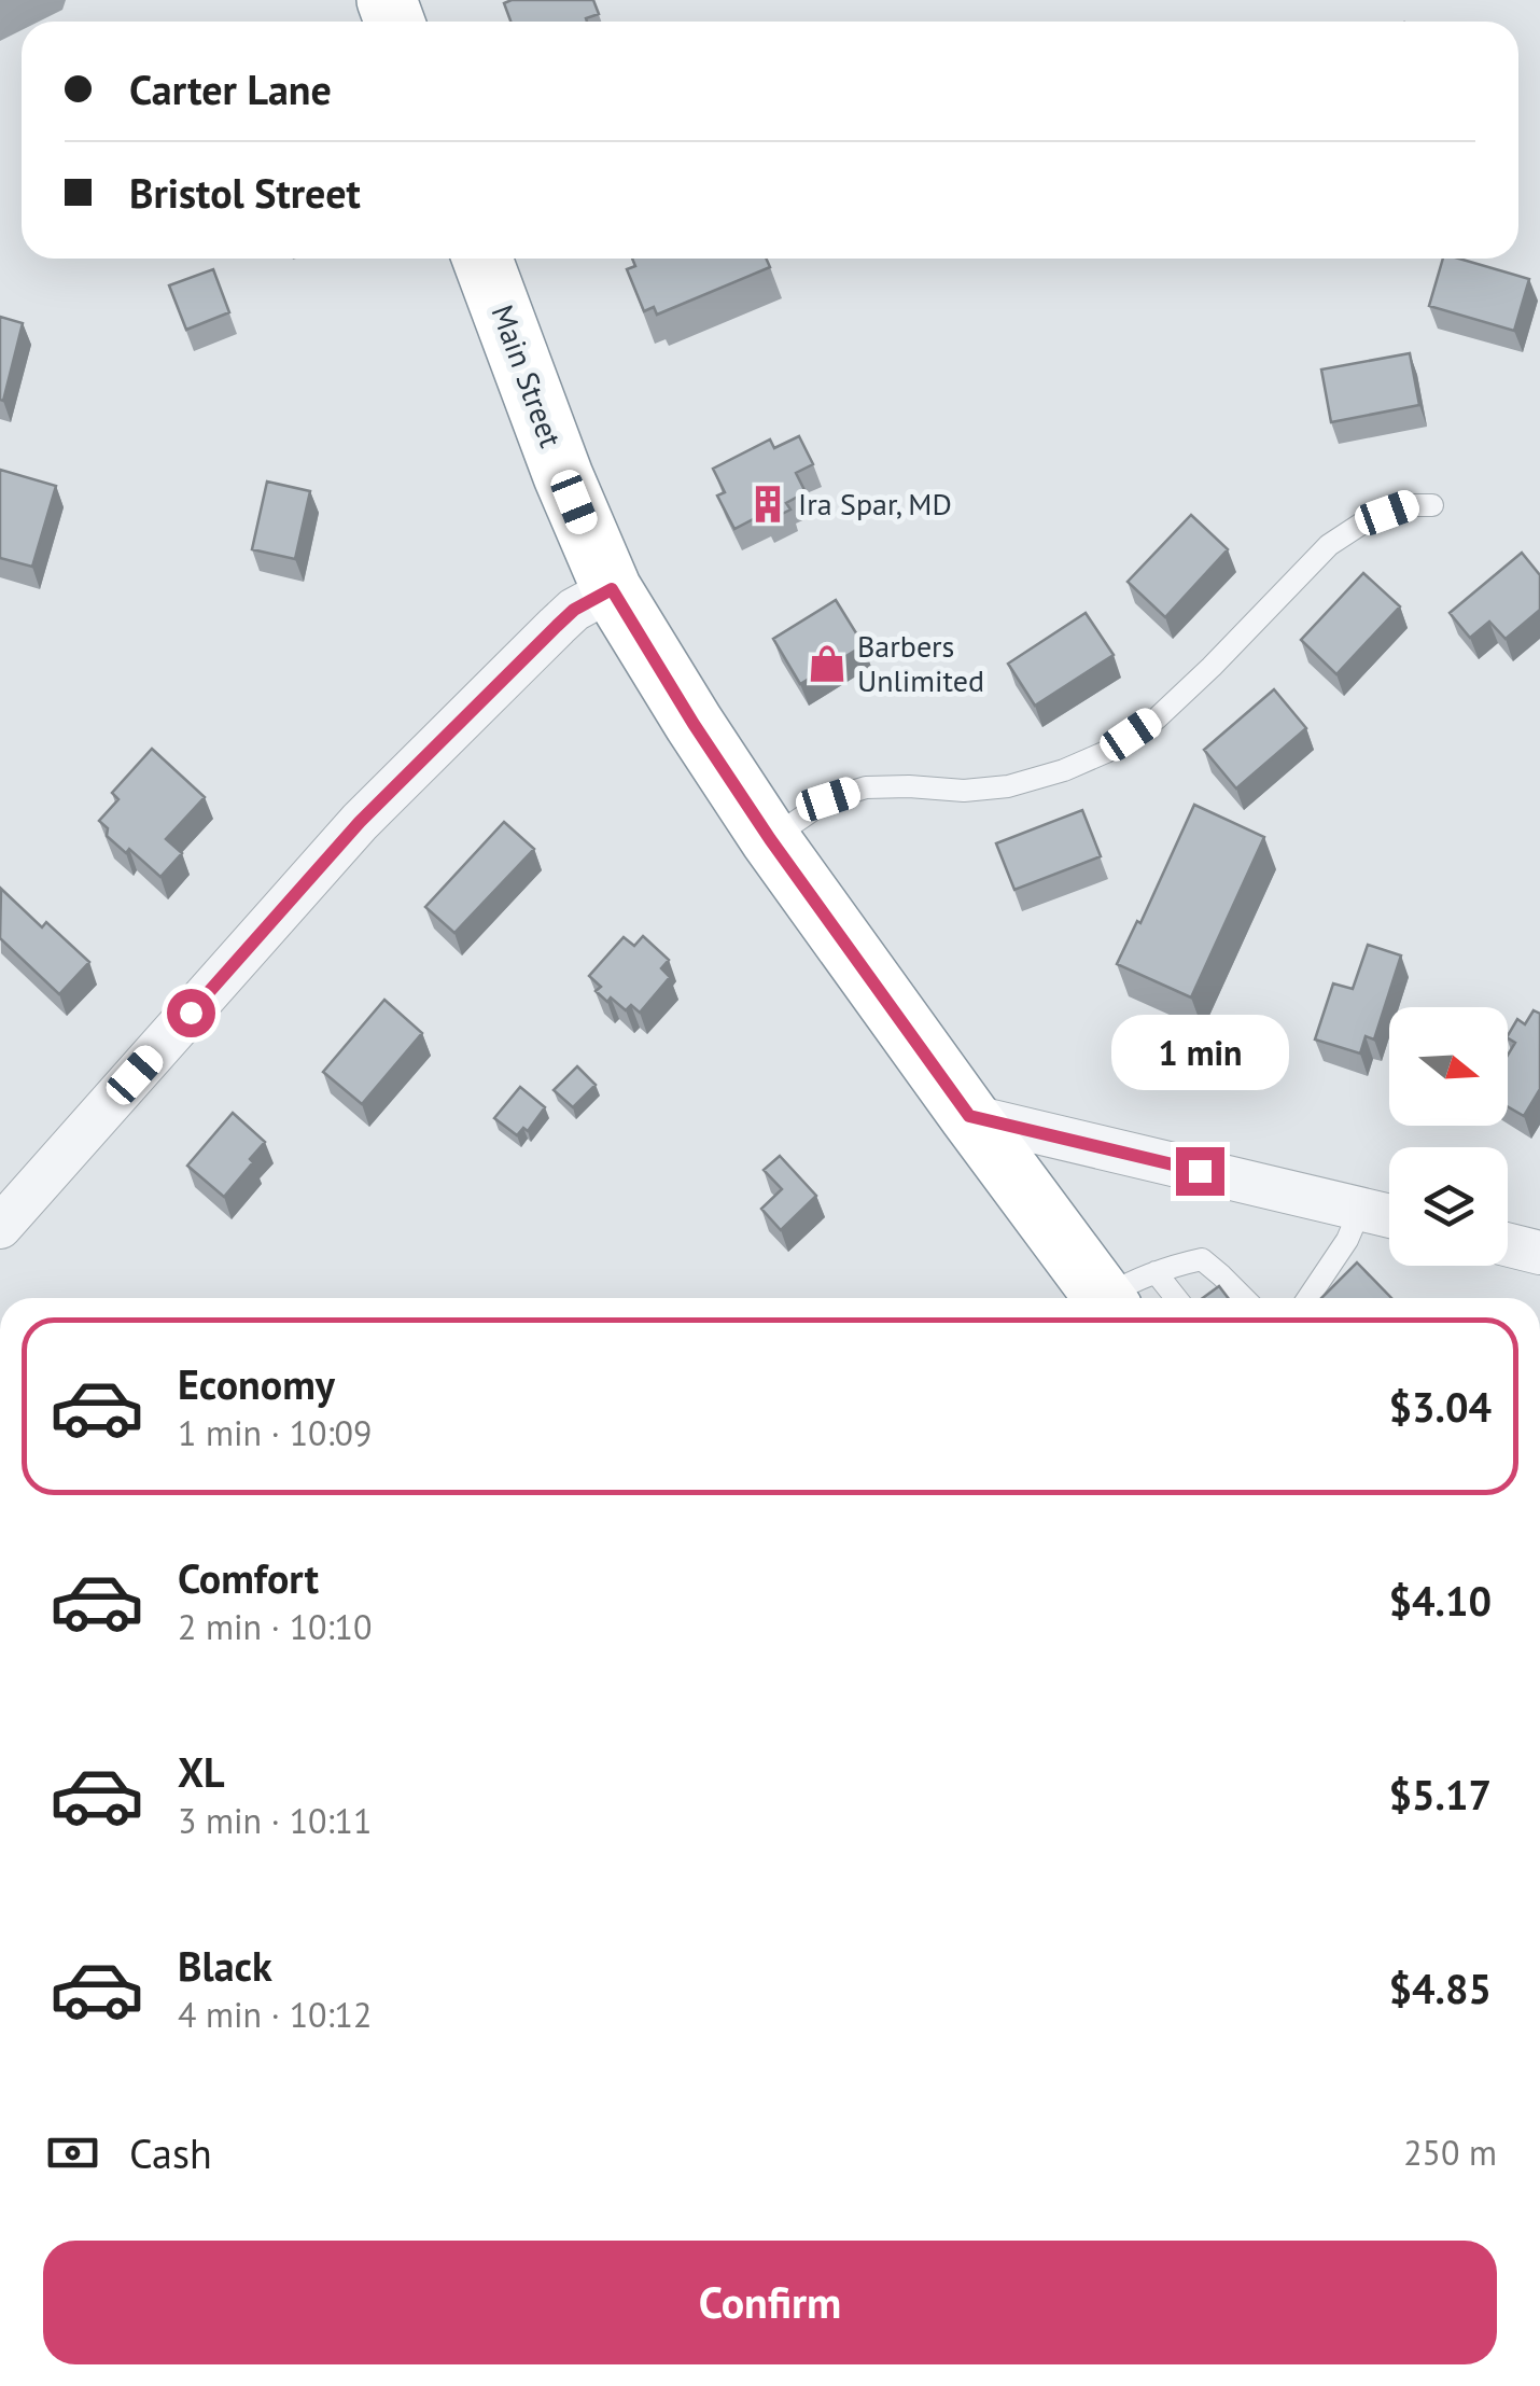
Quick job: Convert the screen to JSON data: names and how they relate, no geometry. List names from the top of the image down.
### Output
{
  "streets": {
    "highway": ["Main Street"]
  },
  "places": {
    "building": ["Ira Spar, MD"],
    "shop": ["Barbers Unlimited"]
  },
  "north": "right",
  "page": {
    "banner": ["Carter Lane", "Bristol Street"],
    "bubble": "1 min",
    "list": [
      {
        "name": "Economy",
        "note": "1 min · 10:09",
        "value": "$3.04"
      },
      {
        "name": "Comfort",
        "note": "2 min · 10:10",
        "value": "$4.10"
      },
      {
        "name": "XL",
        "note": "3 min · 10:11",
        "value": "$5.17"
      },
      {
        "name": "Black",
        "note": "4 min · 10:12",
        "value": "$4.85"
      }
    ],
    "pay": ["Cash", "250 m"],
    "buttons": "Confirm"
  }
}
